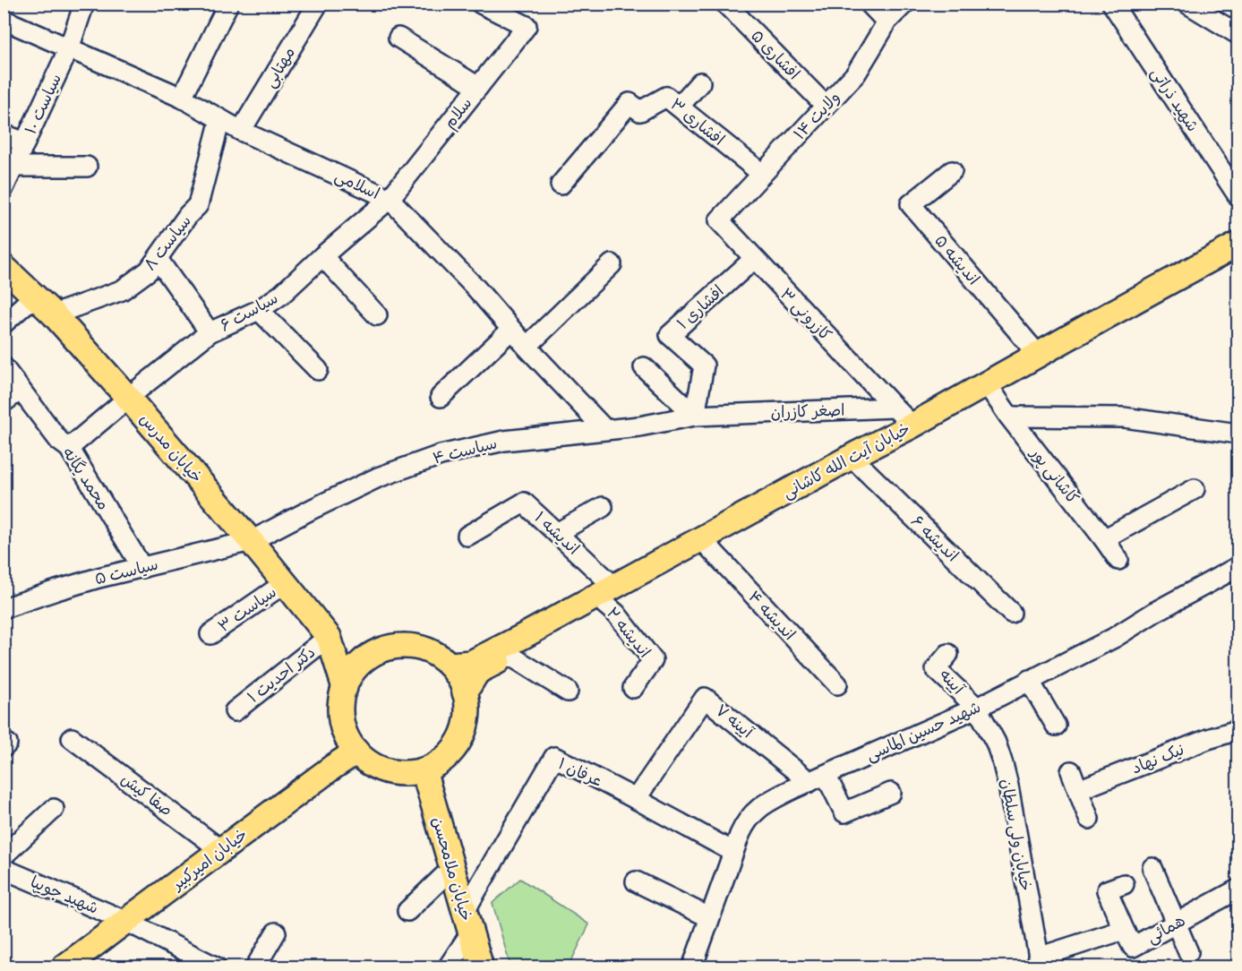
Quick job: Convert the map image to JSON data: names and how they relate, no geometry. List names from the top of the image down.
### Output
{
  "streets": {
    "main road": [
      "خیابان مدرس",
      "خیابان آیت الله کاشانی",
      "خیابان امیرکبیر",
      "خیابان ملامحسن"
    ],
    "street": [
      "افشاری ۵",
      "مهتابی",
      "شهید ذراتی",
      "سیاست ۱۰",
      "سلام",
      "ولایت ۱۴",
      "افشاری ۳",
      "اسلامی",
      "سیاست ۸",
      "اندیشه ۵",
      "افشاری ۱",
      "سیاست ۶",
      "کازرونی ۳",
      "اصغر کازران",
      "سیاست ۴",
      "کاشانی پور",
      "محمد یگانه",
      "اندیشه ۱",
      "اندیشه ۶",
      "سیاست ۵",
      "سیاست ۳",
      "اندیشه ۴",
      "اندیشه ۲",
      "دکتر احدیت ۱",
      "آیینه",
      "آیینه ۷",
      "شهید حسین الماسی",
      "نیک نهاد",
      "عرفان ۱",
      "صفا کیش",
      "خیابان ولی سلطان",
      "شهید جویپا",
      "همائی"
    ]
  },
  "crossings": [
    ["افشاری ۵", "ولایت ۱۴"],
    ["مهتابی", "اسلامی"],
    ["سیاست ۱۰", "اسلامی"],
    ["سلام", "اسلامی"],
    ["سلام", "سیاست ۶"],
    ["ولایت ۱۴", "افشاری ۳"],
    ["ولایت ۱۴", "کازرونی ۳"],
    ["اسلامی", "سیاست ۸"],
    ["اسلامی", "سیاست ۶"],
    ["اسلامی", "سیاست ۴"],
    ["سیاست ۸", "خیابان مدرس"],
    ["اندیشه ۵", "خیابان آیت الله کاشانی"],
    ["افشاری ۱", "کازرونی ۳"],
    ["افشاری ۱", "اصغر کازران"],
    ["افشاری ۱", "سیاست ۴"],
    ["سیاست ۶", "خیابان مدرس"],
    ["سیاست ۶", "محمد یگانه"],
    ["کازرونی ۳", "اصغر کازران"],
    ["اصغر کازران", "سیاست ۴"],
    ["خیابان مدرس", "سیاست ۴"],
    ["خیابان مدرس", "سیاست ۵"],
    ["خیابان مدرس", "سیاست ۳"],
    ["خیابان مدرس", "دکتر احدیت ۱"],
    ["سیاست ۴", "سیاست ۵"],
    ["خیابان آیت الله کاشانی", "کاشانی پور"],
    ["خیابان آیت الله کاشانی", "اندیشه ۱"],
    ["خیابان آیت الله کاشانی", "اندیشه ۶"],
    ["خیابان آیت الله کاشانی", "اندیشه ۴"],
    ["خیابان آیت الله کاشانی", "اندیشه ۲"],
    ["خیابان آیت الله کاشانی", "خیابان امیرکبیر"],
    ["خیابان آیت الله کاشانی", "خیابان ملامحسن"],
    ["محمد یگانه", "سیاست ۵"],
    ["اندیشه ۱", "اندیشه ۲"],
    ["آیینه", "شهید حسین الماسی"],
    ["آیینه", "خیابان ولی سلطان"],
    ["آیینه ۷", "شهید حسین الماسی"],
    ["آیینه ۷", "عرفان ۱"],
    ["شهید حسین الماسی", "عرفان ۱"],
    ["شهید حسین الماسی", "خیابان ولی سلطان"],
    ["عرفان ۱", "خیابان ملامحسن"],
    ["صفا کیش", "خیابان امیرکبیر"],
    ["خیابان ولی سلطان", "همائی"],
    ["خیابان امیرکبیر", "خیابان ملامحسن"],
    ["خیابان امیرکبیر", "شهید جویپا"]
  ]
}
